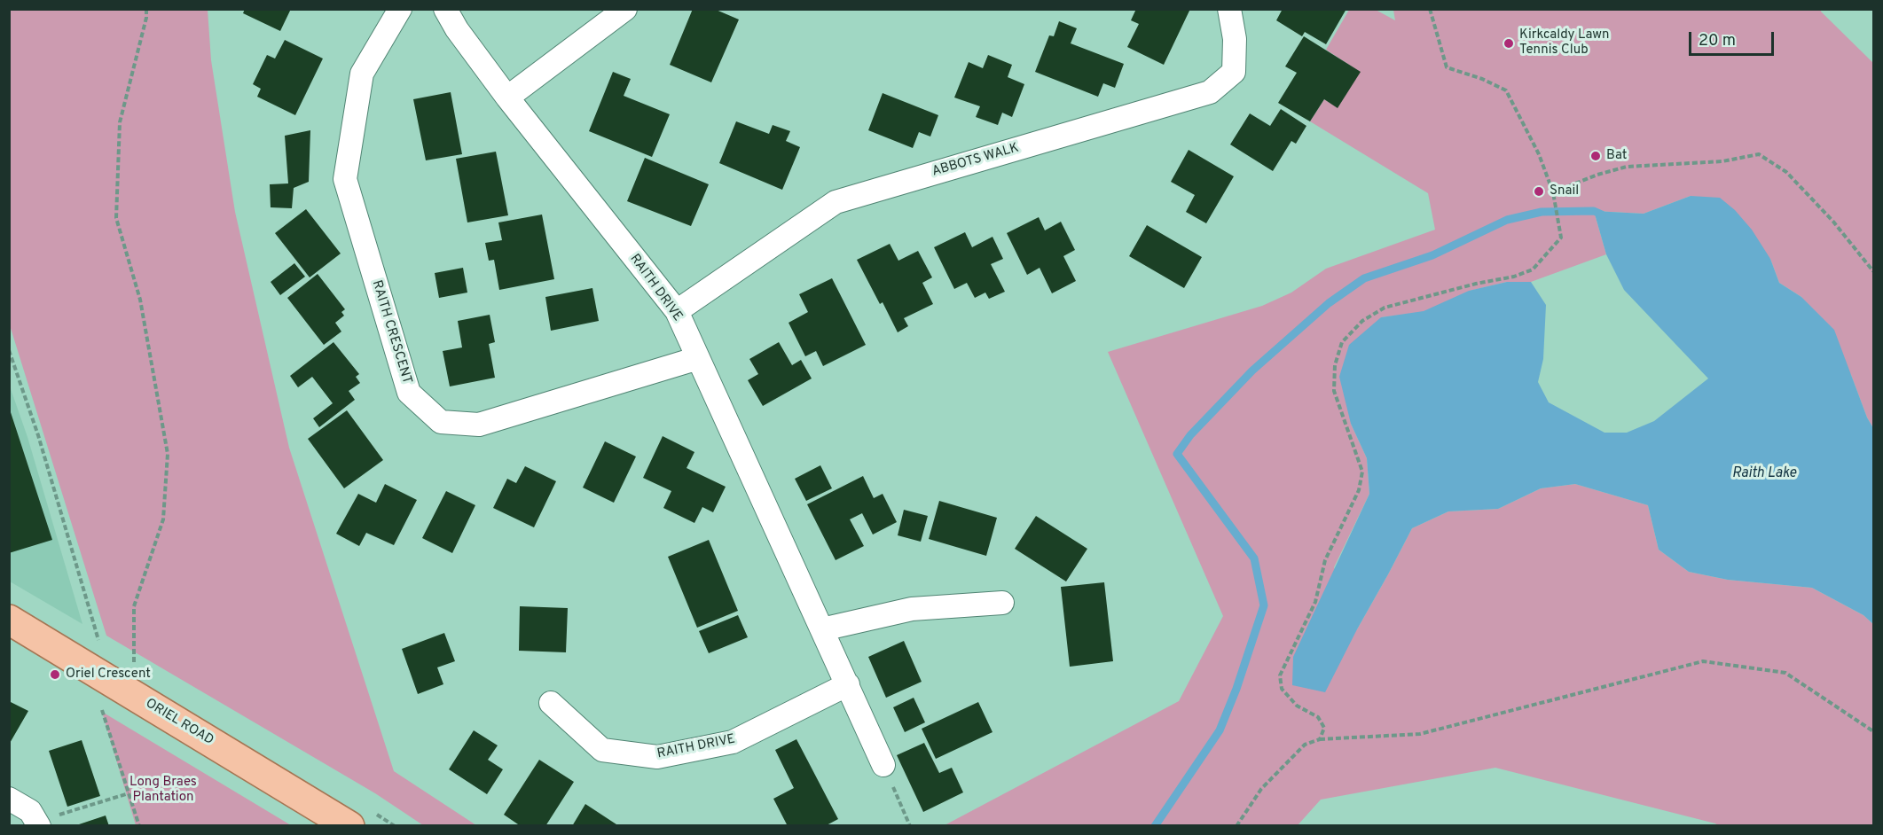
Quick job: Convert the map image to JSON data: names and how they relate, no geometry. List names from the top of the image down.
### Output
{
  "streets": {
    "main road": ["ORIEL ROAD"],
    "street": ["ABBOTS WALK", "RAITH DRIVE", "RAITH CRESCENT"]
  },
  "crossings": [
    ["ABBOTS WALK", "RAITH DRIVE"],
    ["RAITH DRIVE", "RAITH CRESCENT"]
  ],
  "water": ["Raith Lake"],
  "parks": ["Long Braes Plantation"],
  "places": [
    "Kirkcaldy Lawn Tennis Club",
    "Bat",
    "Snail",
    "Oriel Crescent"
  ],
  "scale_bar": "20 m"
}
